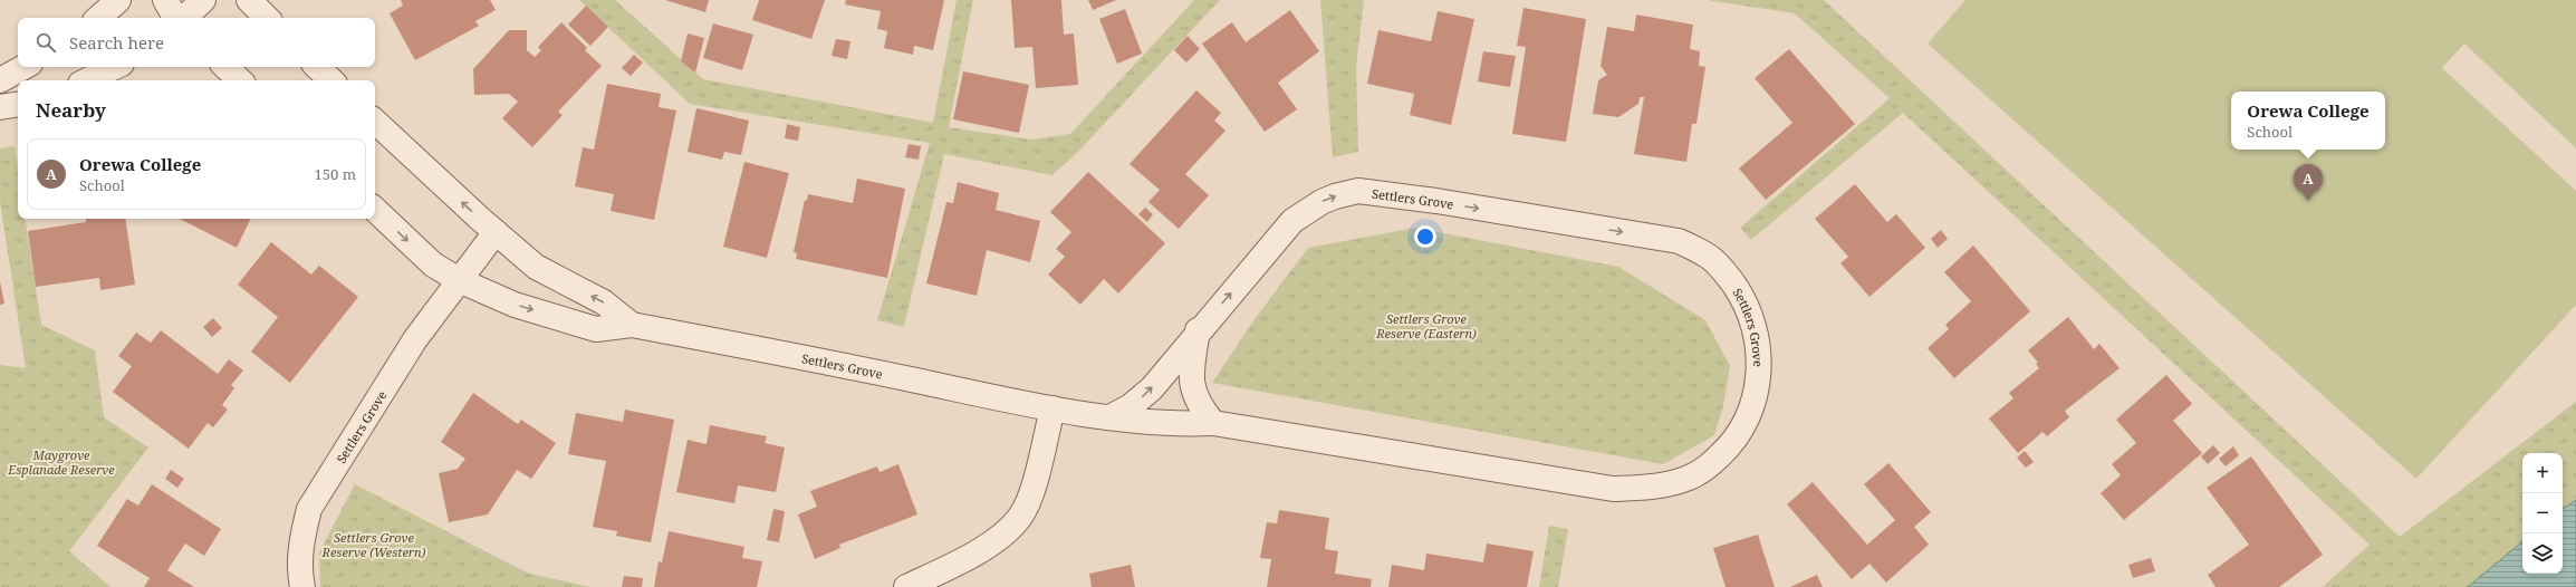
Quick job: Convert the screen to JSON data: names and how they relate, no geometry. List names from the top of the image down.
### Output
{
  "streets": {
    "street": ["Settlers Grove"]
  },
  "parks": ["Settlers Grove Reserve (Eastern)", "Maygrove Esplanade Reserve", "Settlers Grove Reserve (Western)"],
  "page": {
    "search": "Search here",
    "heading": "Nearby",
    "popup": ["Orewa College", "School"],
    "list": [
      {
        "mark": "A",
        "name": "Orewa College",
        "note": "School",
        "value": "150 m"
      }
    ],
    "pins": "A",
    "map_buttons": ["+", "−"]
  }
}
